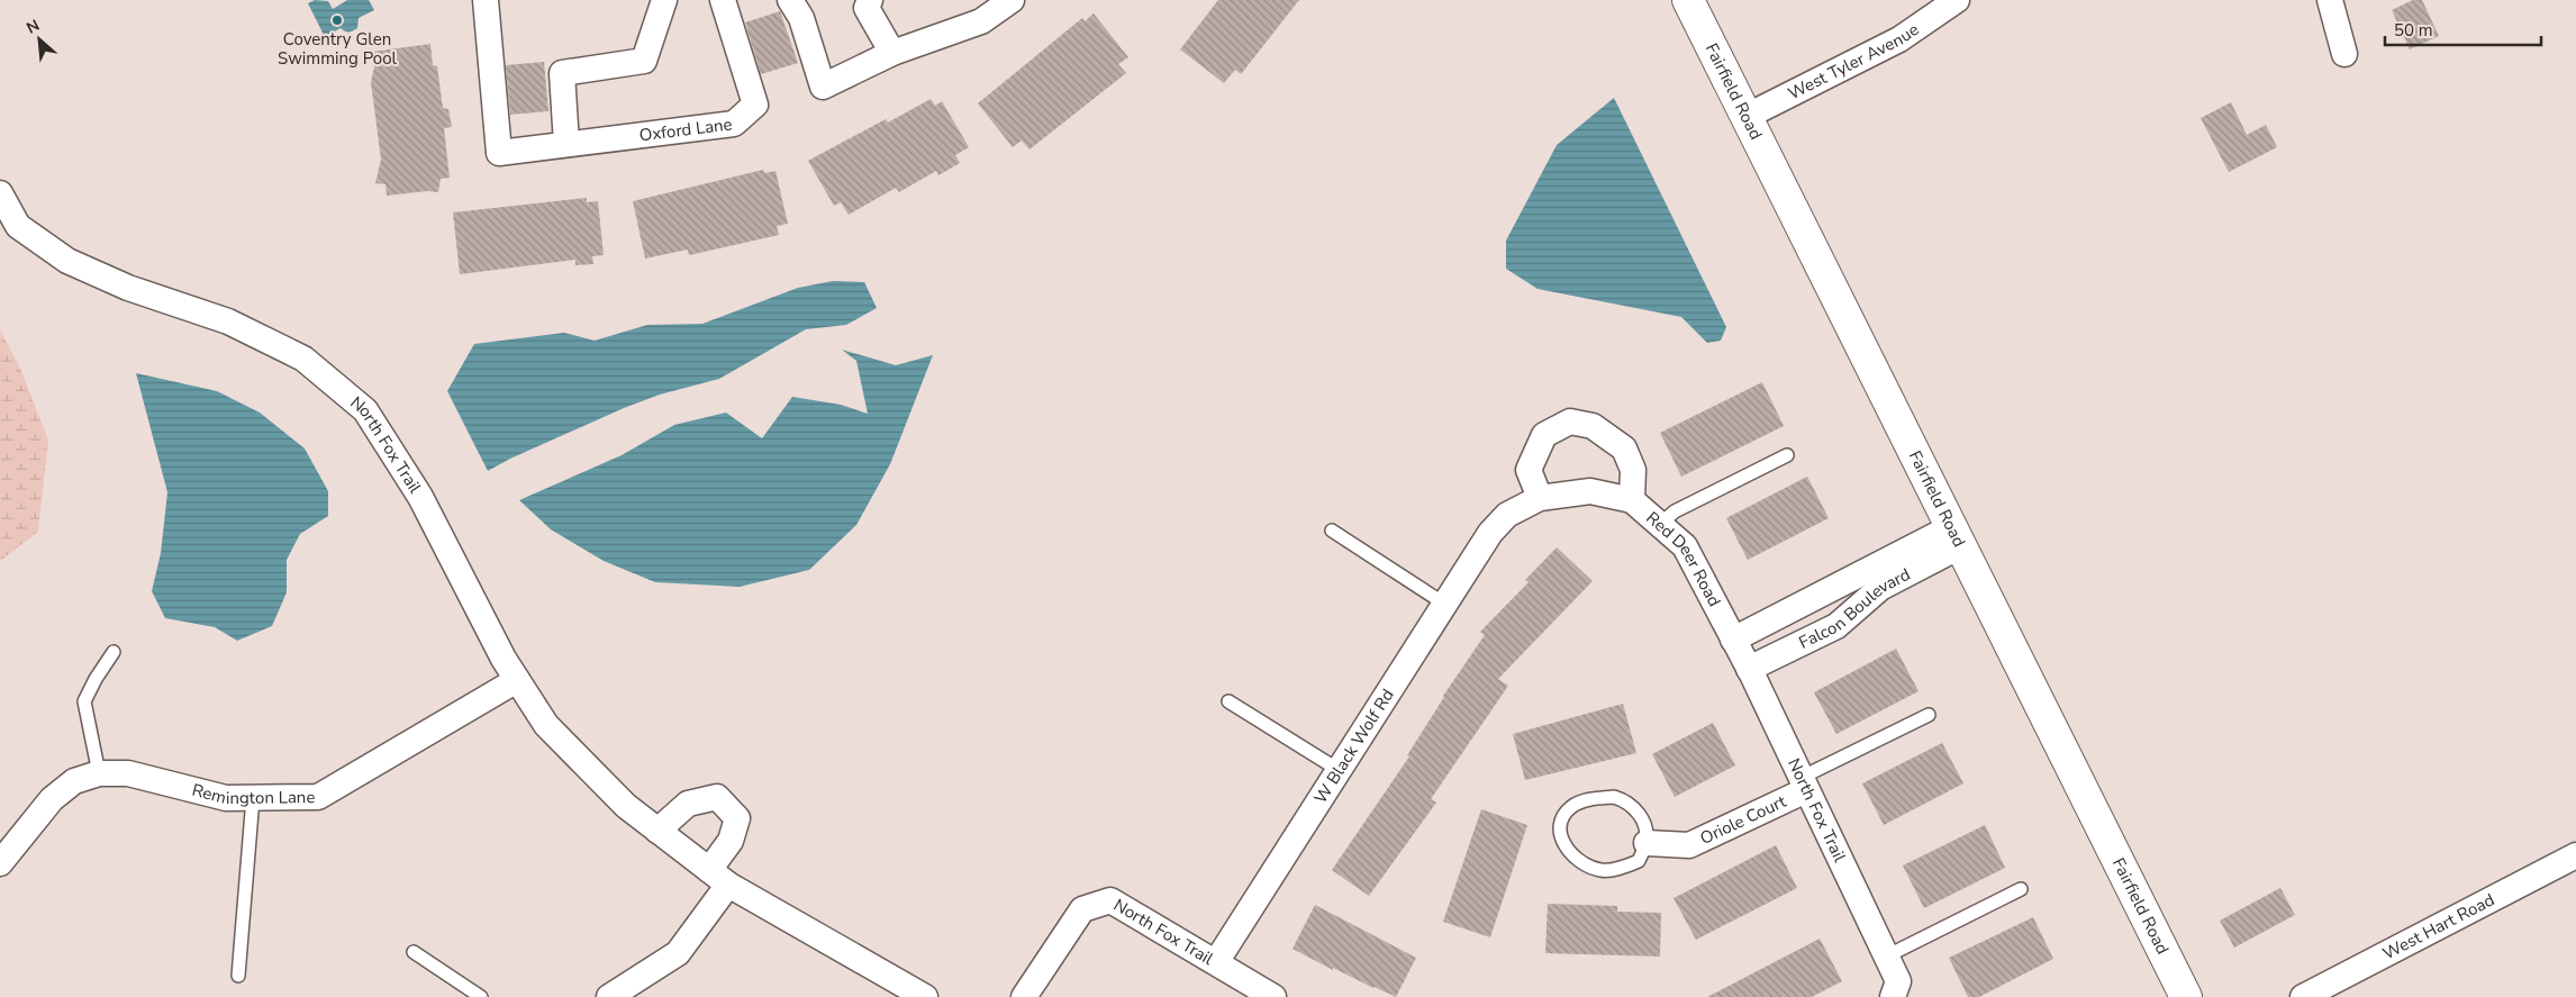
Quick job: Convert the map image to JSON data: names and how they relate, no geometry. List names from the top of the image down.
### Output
{
  "streets": {
    "street": [
      "West Tyler Avenue",
      "Fairfield Road",
      "Oxford Lane",
      "North Fox Trail",
      "Red Deer Road",
      "Falcon Boulevard",
      "W Black Wolf Rd",
      "Remington Lane",
      "Oriole Court",
      "West Hart Road"
    ]
  },
  "crossings": [
    ["West Tyler Avenue", "Fairfield Road"],
    ["Fairfield Road", "Falcon Boulevard"],
    ["North Fox Trail", "Red Deer Road"],
    ["North Fox Trail", "Falcon Boulevard"],
    ["North Fox Trail", "W Black Wolf Rd"],
    ["North Fox Trail", "Remington Lane"],
    ["North Fox Trail", "Oriole Court"],
    ["Red Deer Road", "Falcon Boulevard"],
    ["Red Deer Road", "W Black Wolf Rd"]
  ],
  "places": ["Coventry Glen Swimming Pool"],
  "scale_bar": "50 m",
  "north": "top left"
}
